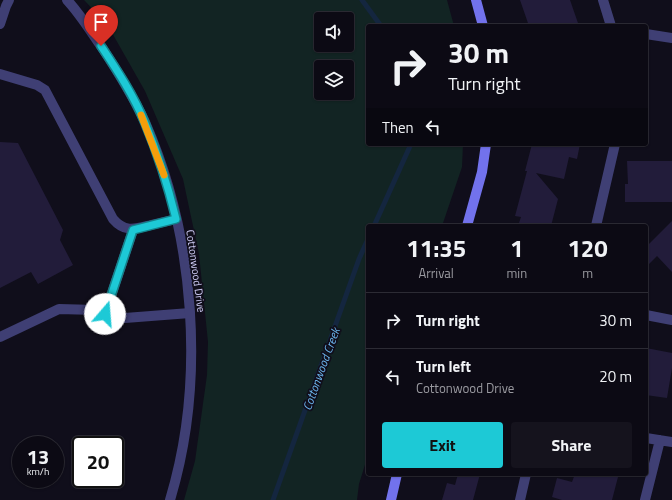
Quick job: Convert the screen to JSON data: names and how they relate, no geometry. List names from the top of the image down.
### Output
{
  "streets": {
    "street": ["Cottonwood Drive"]
  },
  "water": ["Cottonwood Creek"],
  "page": {
    "turn": ["30 m", "Turn right"],
    "then": "Then",
    "eta": [
      "11:35",
      "Arrival",
      "1",
      "min",
      "120",
      "m"
    ],
    "list": [
      {
        "name": "Turn right",
        "value": "30 m"
      },
      {
        "name": "Turn left",
        "note": "Cottonwood Drive",
        "value": "20 m"
      }
    ],
    "buttons": ["Exit", "Share"],
    "speed": "13 km/h",
    "limit": "20"
  }
}
